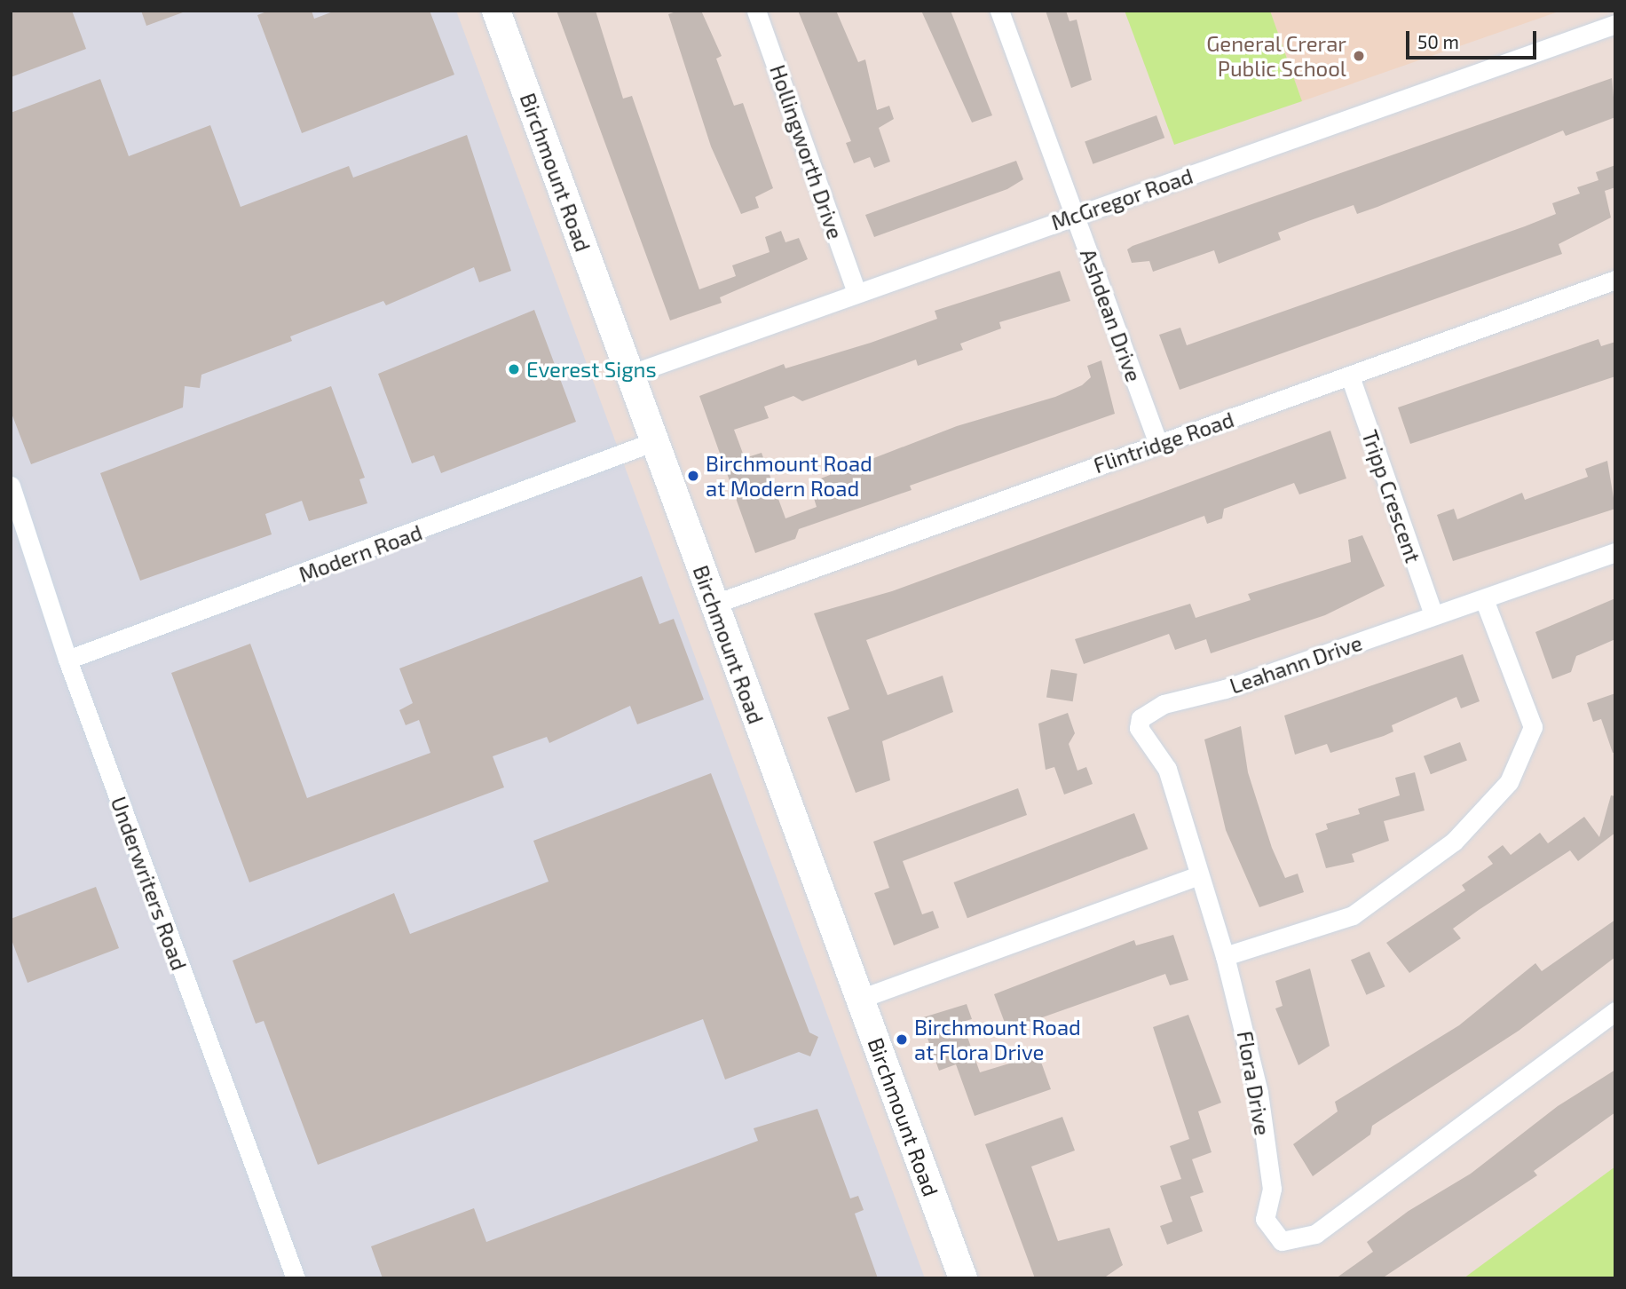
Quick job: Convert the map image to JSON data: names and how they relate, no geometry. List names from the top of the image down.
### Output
{
  "streets": {
    "main road": ["Birchmount Road"],
    "street": [
      "Hollingworth Drive",
      "McGregor Road",
      "Ashdean Drive",
      "Flintridge Road",
      "Tripp Crescent",
      "Modern Road",
      "Leahann Drive",
      "Underwriters Road",
      "Flora Drive"
    ]
  },
  "crossings": [
    ["Hollingworth Drive", "McGregor Road"],
    ["Birchmount Road", "McGregor Road"],
    ["Birchmount Road", "Flintridge Road"],
    ["Birchmount Road", "Modern Road"],
    ["McGregor Road", "Ashdean Drive"],
    ["Ashdean Drive", "Flintridge Road"],
    ["Flintridge Road", "Tripp Crescent"],
    ["Tripp Crescent", "Leahann Drive"],
    ["Modern Road", "Underwriters Road"],
    ["Leahann Drive", "Flora Drive"]
  ],
  "places": [
    "General Crerar Public School",
    "Everest Signs",
    "Birchmount Road at Modern Road",
    "Birchmount Road at Flora Drive"
  ],
  "scale_bar": "50 m"
}
